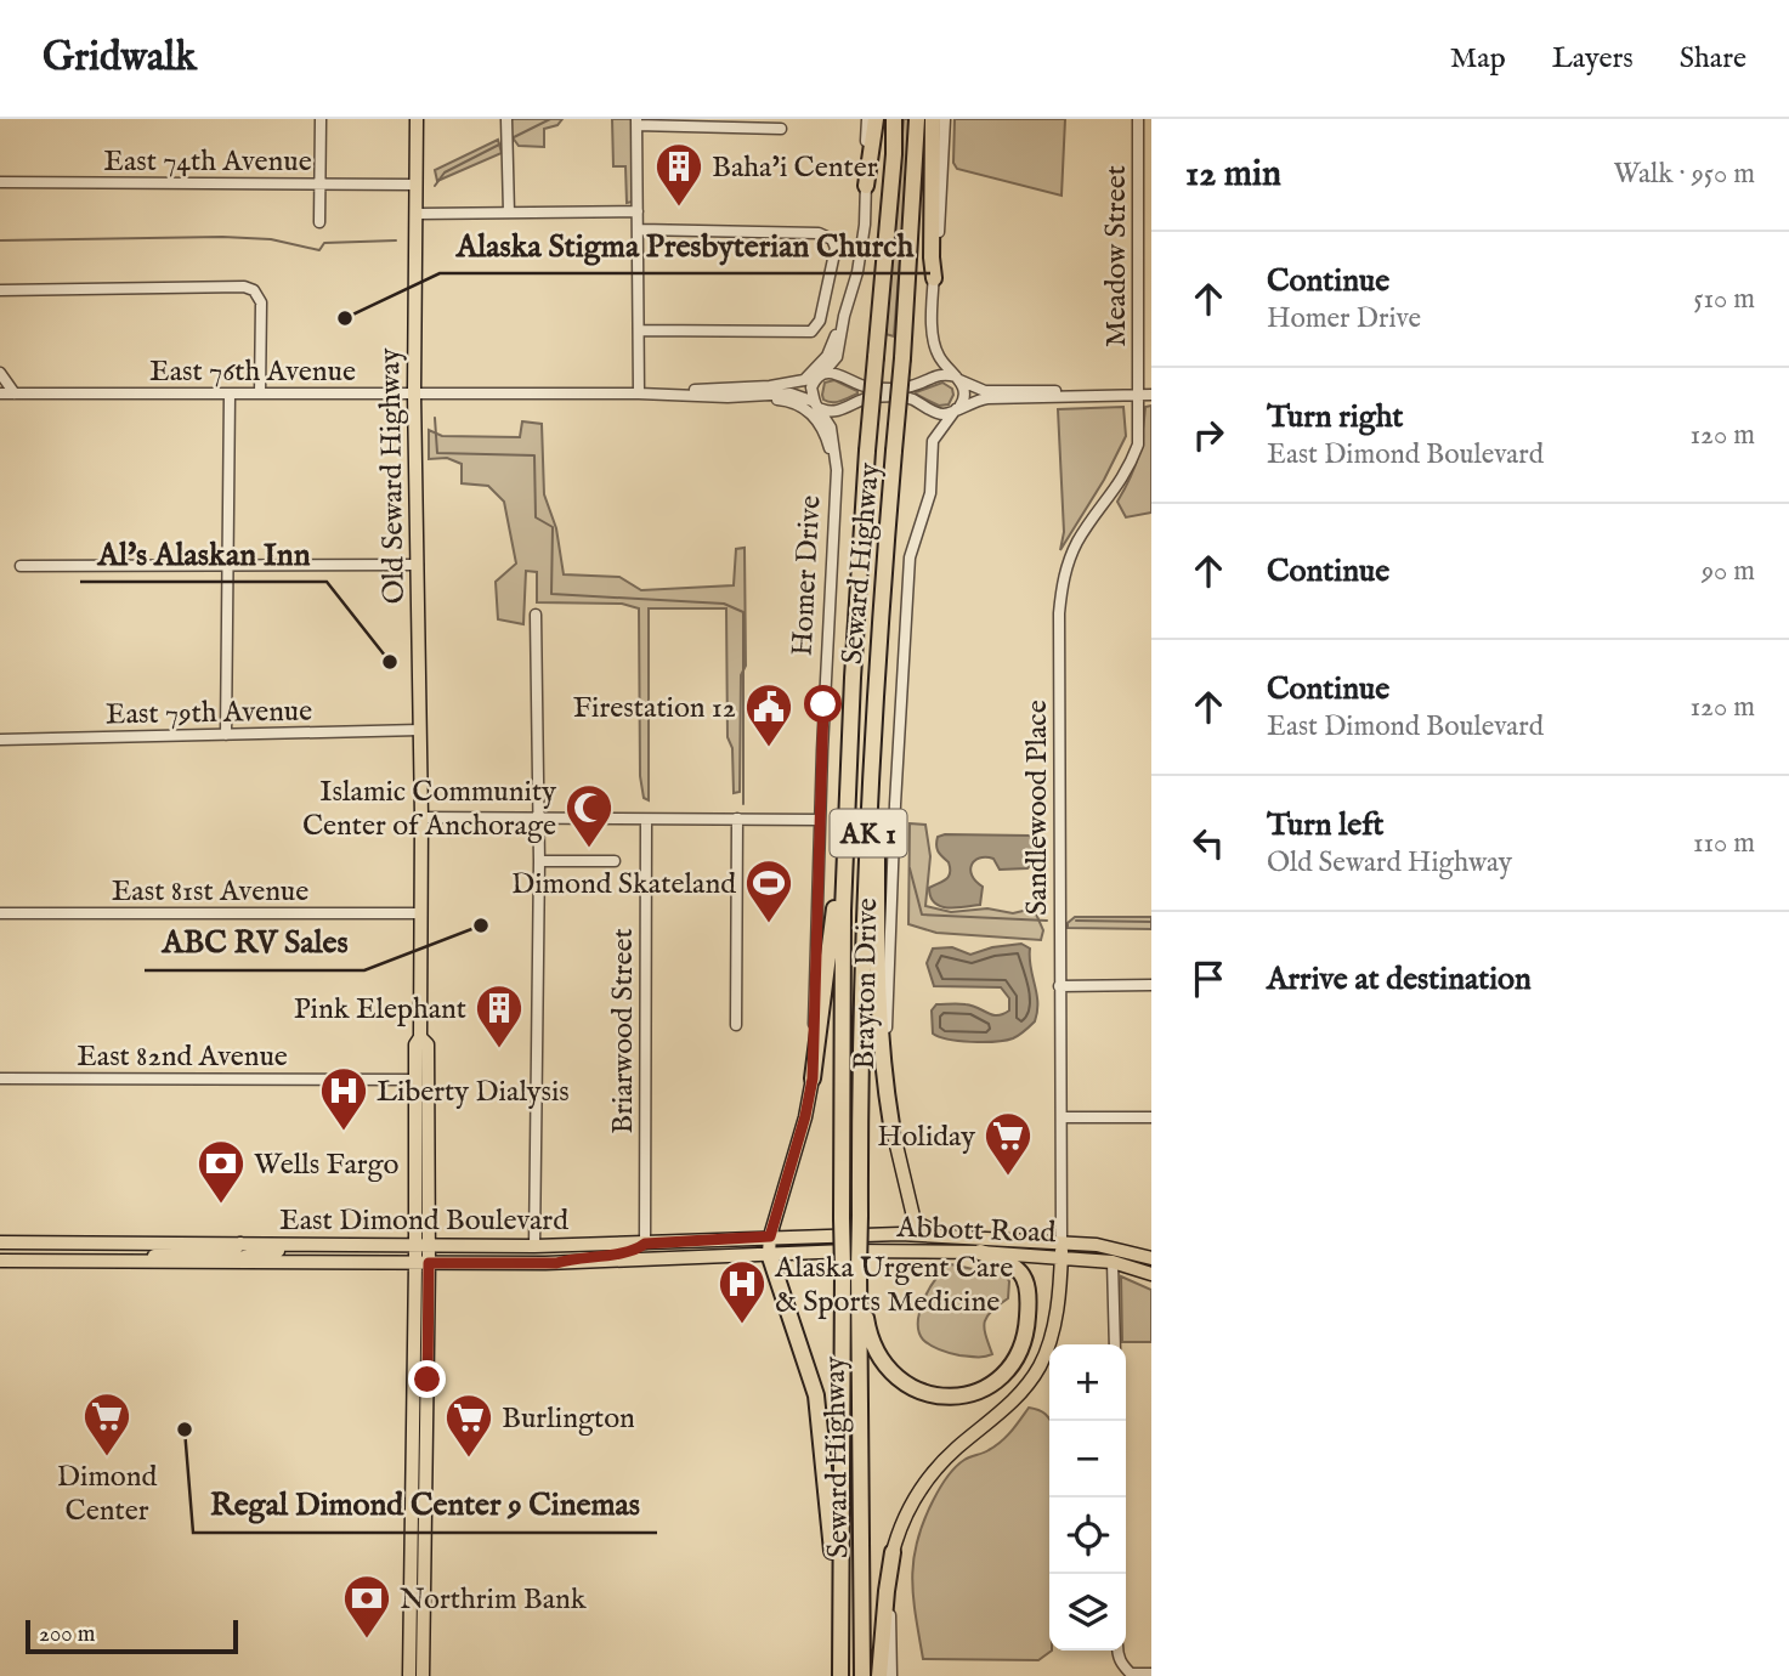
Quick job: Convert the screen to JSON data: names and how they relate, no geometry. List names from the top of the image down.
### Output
{
  "streets": {
    "highway": ["Seward Highway", "AK 1"],
    "main road": [
      "Old Seward Highway",
      "Homer Drive",
      "Brayton Drive",
      "East Dimond Boulevard",
      "Abbott Road"
    ],
    "street": [
      "East 74th Avenue",
      "Meadow Street",
      "East 76th Avenue",
      "East 79th Avenue",
      "Sandlewood Place",
      "East 81st Avenue",
      "Briarwood Street",
      "East 82nd Avenue"
    ]
  },
  "crossings": [
    ["East 74th Avenue", "Old Seward Highway"],
    ["Meadow Street", "Sandlewood Place"],
    ["East 76th Avenue", "Old Seward Highway"],
    ["East 76th Avenue", "Homer Drive"],
    ["Old Seward Highway", "East 79th Avenue"],
    ["Old Seward Highway", "East 81st Avenue"],
    ["Old Seward Highway", "East 82nd Avenue"],
    ["Old Seward Highway", "East Dimond Boulevard"],
    ["Homer Drive", "East Dimond Boulevard"],
    ["Sandlewood Place", "Abbott Road"],
    ["Brayton Drive", "Abbott Road"],
    ["Briarwood Street", "East Dimond Boulevard"],
    ["East Dimond Boulevard", "Abbott Road"]
  ],
  "places": {
    "building": ["Baha'i Center", "Pink Elephant"],
    "other": [
      "Alaska Stigma Presbyterian Church",
      "Al's Alaskan Inn",
      "ABC RV Sales",
      "Regal Dimond Center 9 Cinemas"
    ],
    "public building": ["Firestation 12"],
    "mosque": ["Islamic Community Center of Anchorage"],
    "sports": ["Dimond Skateland"],
    "hospital": ["Liberty Dialysis", "Alaska Urgent Care & Sports Medicine"],
    "supermarket": ["Holiday", "Dimond Center", "Burlington"],
    "bank": ["Wells Fargo", "Northrim Bank"]
  },
  "scale_bar": "200 m",
  "page": {
    "header": "Gridwalk",
    "nav": ["Map", "Layers", "Share"],
    "heading": ["12 min", "Walk · 950 m"],
    "list": [
      ["Continue", "Homer Drive", "510 m"],
      ["Turn right", "East Dimond Boulevard", "120 m"],
      ["Continue", "90 m"],
      ["Continue", "East Dimond Boulevard", "120 m"],
      ["Turn left", "Old Seward Highway", "110 m"],
      "Arrive at destination"
    ],
    "map_buttons": ["+", "−"],
    "scale": "200 m"
  }
}
